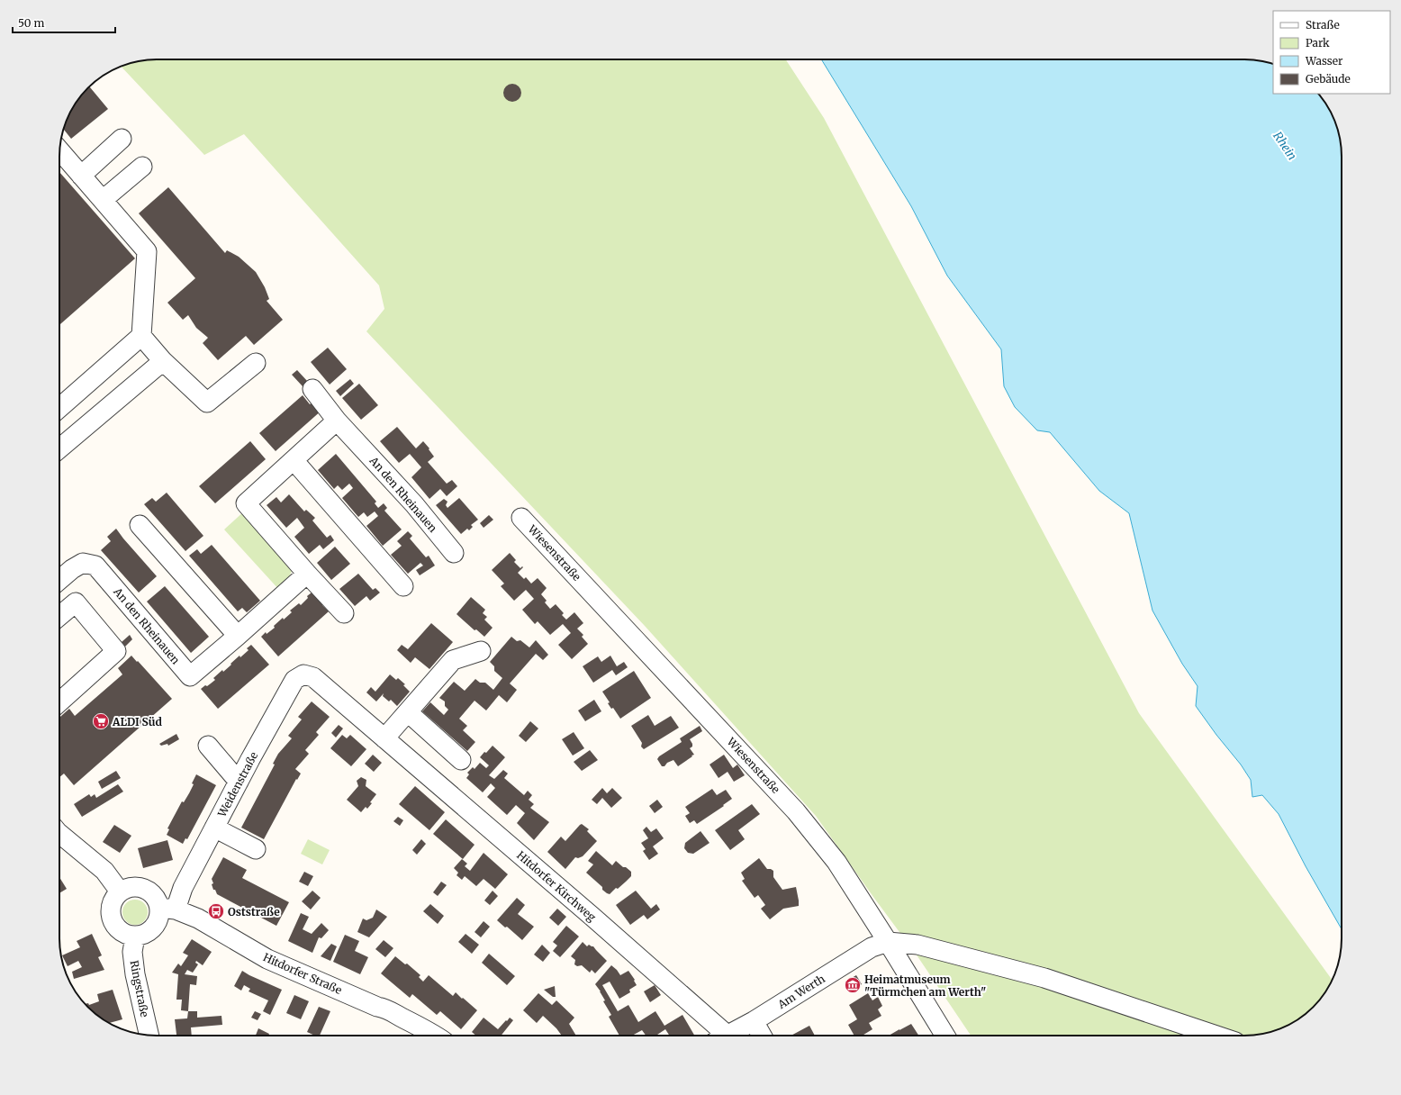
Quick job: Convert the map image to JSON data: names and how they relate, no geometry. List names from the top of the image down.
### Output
{
  "streets": {
    "street": [
      "An den Rheinauen",
      "Wiesenstraße",
      "Weidenstraße",
      "Hitdorfer Kirchweg",
      "Hitdorfer Straße",
      "Ringstraße",
      "Am Werth"
    ]
  },
  "crossings": [
    ["Wiesenstraße", "Am Werth"],
    ["Weidenstraße", "Hitdorfer Kirchweg"],
    ["Weidenstraße", "Hitdorfer Straße"],
    ["Weidenstraße", "Ringstraße"],
    ["Hitdorfer Straße", "Ringstraße"]
  ],
  "water": ["Rhein"],
  "places": {
    "supermarket": ["ALDI Süd"],
    "bus stop": ["Oststraße"],
    "museum": ["Heimatmuseum \"Türmchen am Werth\""]
  },
  "legend": [
    "Straße",
    "Park",
    "Wasser",
    "Gebäude"
  ],
  "scale_bar": "50 m"
}
